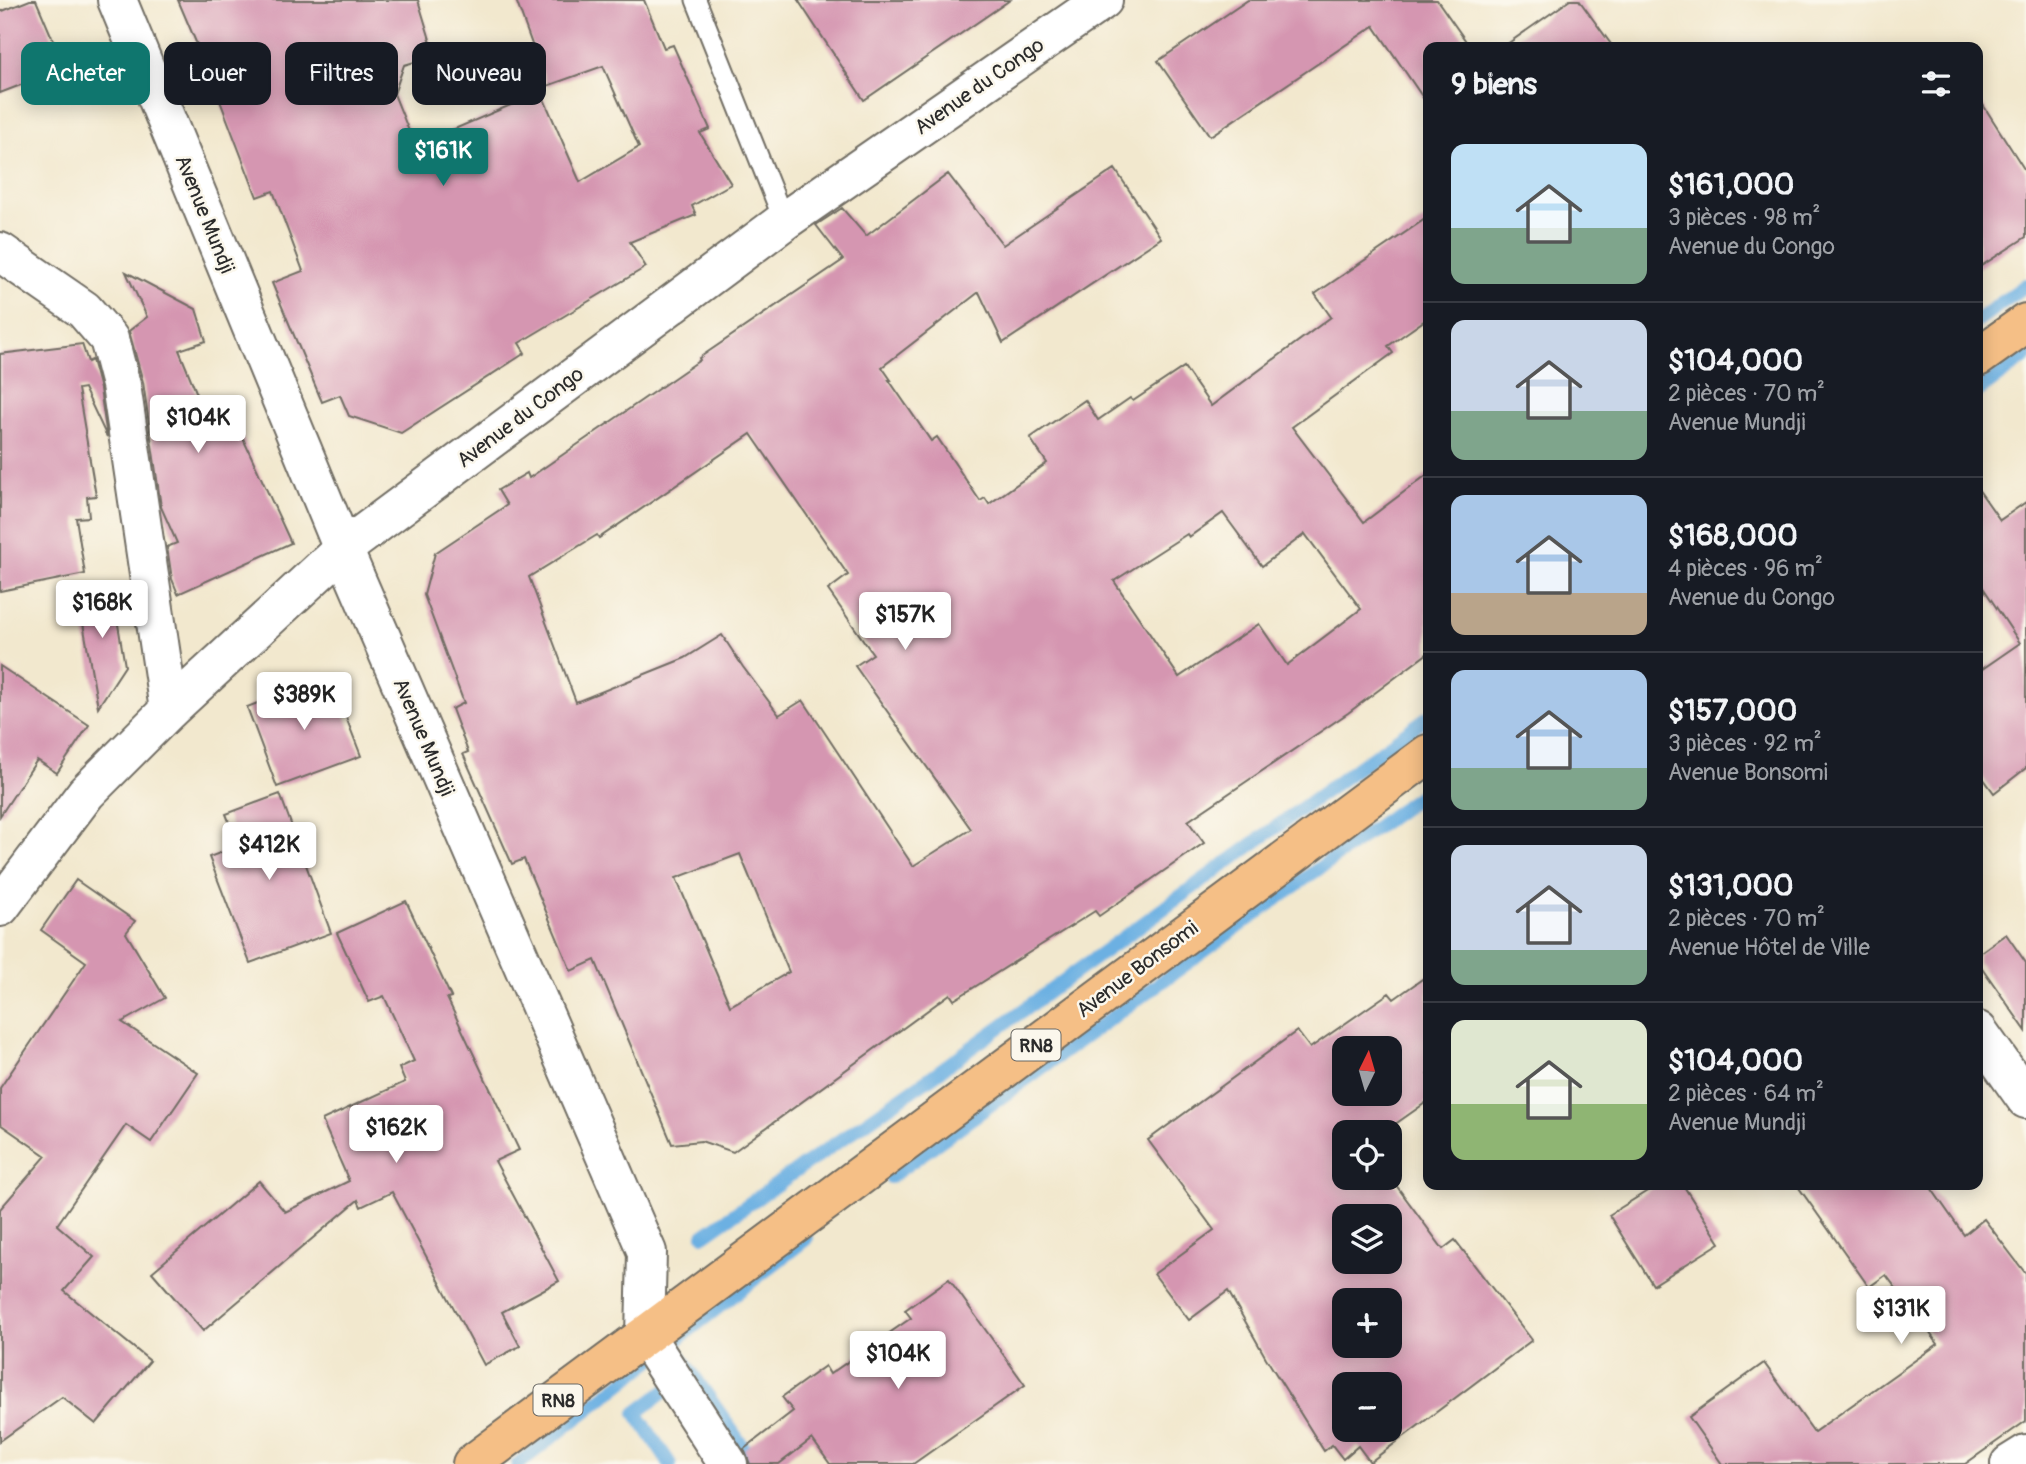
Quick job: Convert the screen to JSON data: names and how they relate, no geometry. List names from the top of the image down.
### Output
{
  "streets": {
    "main road": ["Avenue Bonsomi", "RN8"],
    "street": ["Avenue du Congo", "Avenue Mundji"]
  },
  "crossings": [
    ["Avenue du Congo", "Avenue Mundji"],
    ["Avenue Mundji", "Avenue Bonsomi"],
    ["Avenue Mundji", "RN8"],
    ["Avenue Bonsomi", "RN8"]
  ],
  "north": "top",
  "page": {
    "chip": [
      "Acheter",
      "Louer",
      "Filtres",
      "Nouveau"
    ],
    "heading": "9 biens",
    "list": [
      {
        "name": "$161,000",
        "note": "3 pièces · 98 m² · Avenue du Congo"
      },
      {
        "name": "$104,000",
        "note": "2 pièces · 70 m² · Avenue Mundji"
      },
      {
        "name": "$168,000",
        "note": "4 pièces · 96 m² · Avenue du Congo"
      },
      {
        "name": "$157,000",
        "note": "3 pièces · 92 m² · Avenue Bonsomi"
      },
      {
        "name": "$131,000",
        "note": "2 pièces · 70 m² · Avenue Hôtel de Ville"
      },
      {
        "name": "$104,000",
        "note": "2 pièces · 64 m² · Avenue Mundji"
      }
    ],
    "price": [
      "$161K",
      "$104K",
      "$168K",
      "$157K",
      "$389K",
      "$412K",
      "$162K",
      "$131K",
      "$104K"
    ],
    "map_buttons": ["+", "−"]
  }
}
